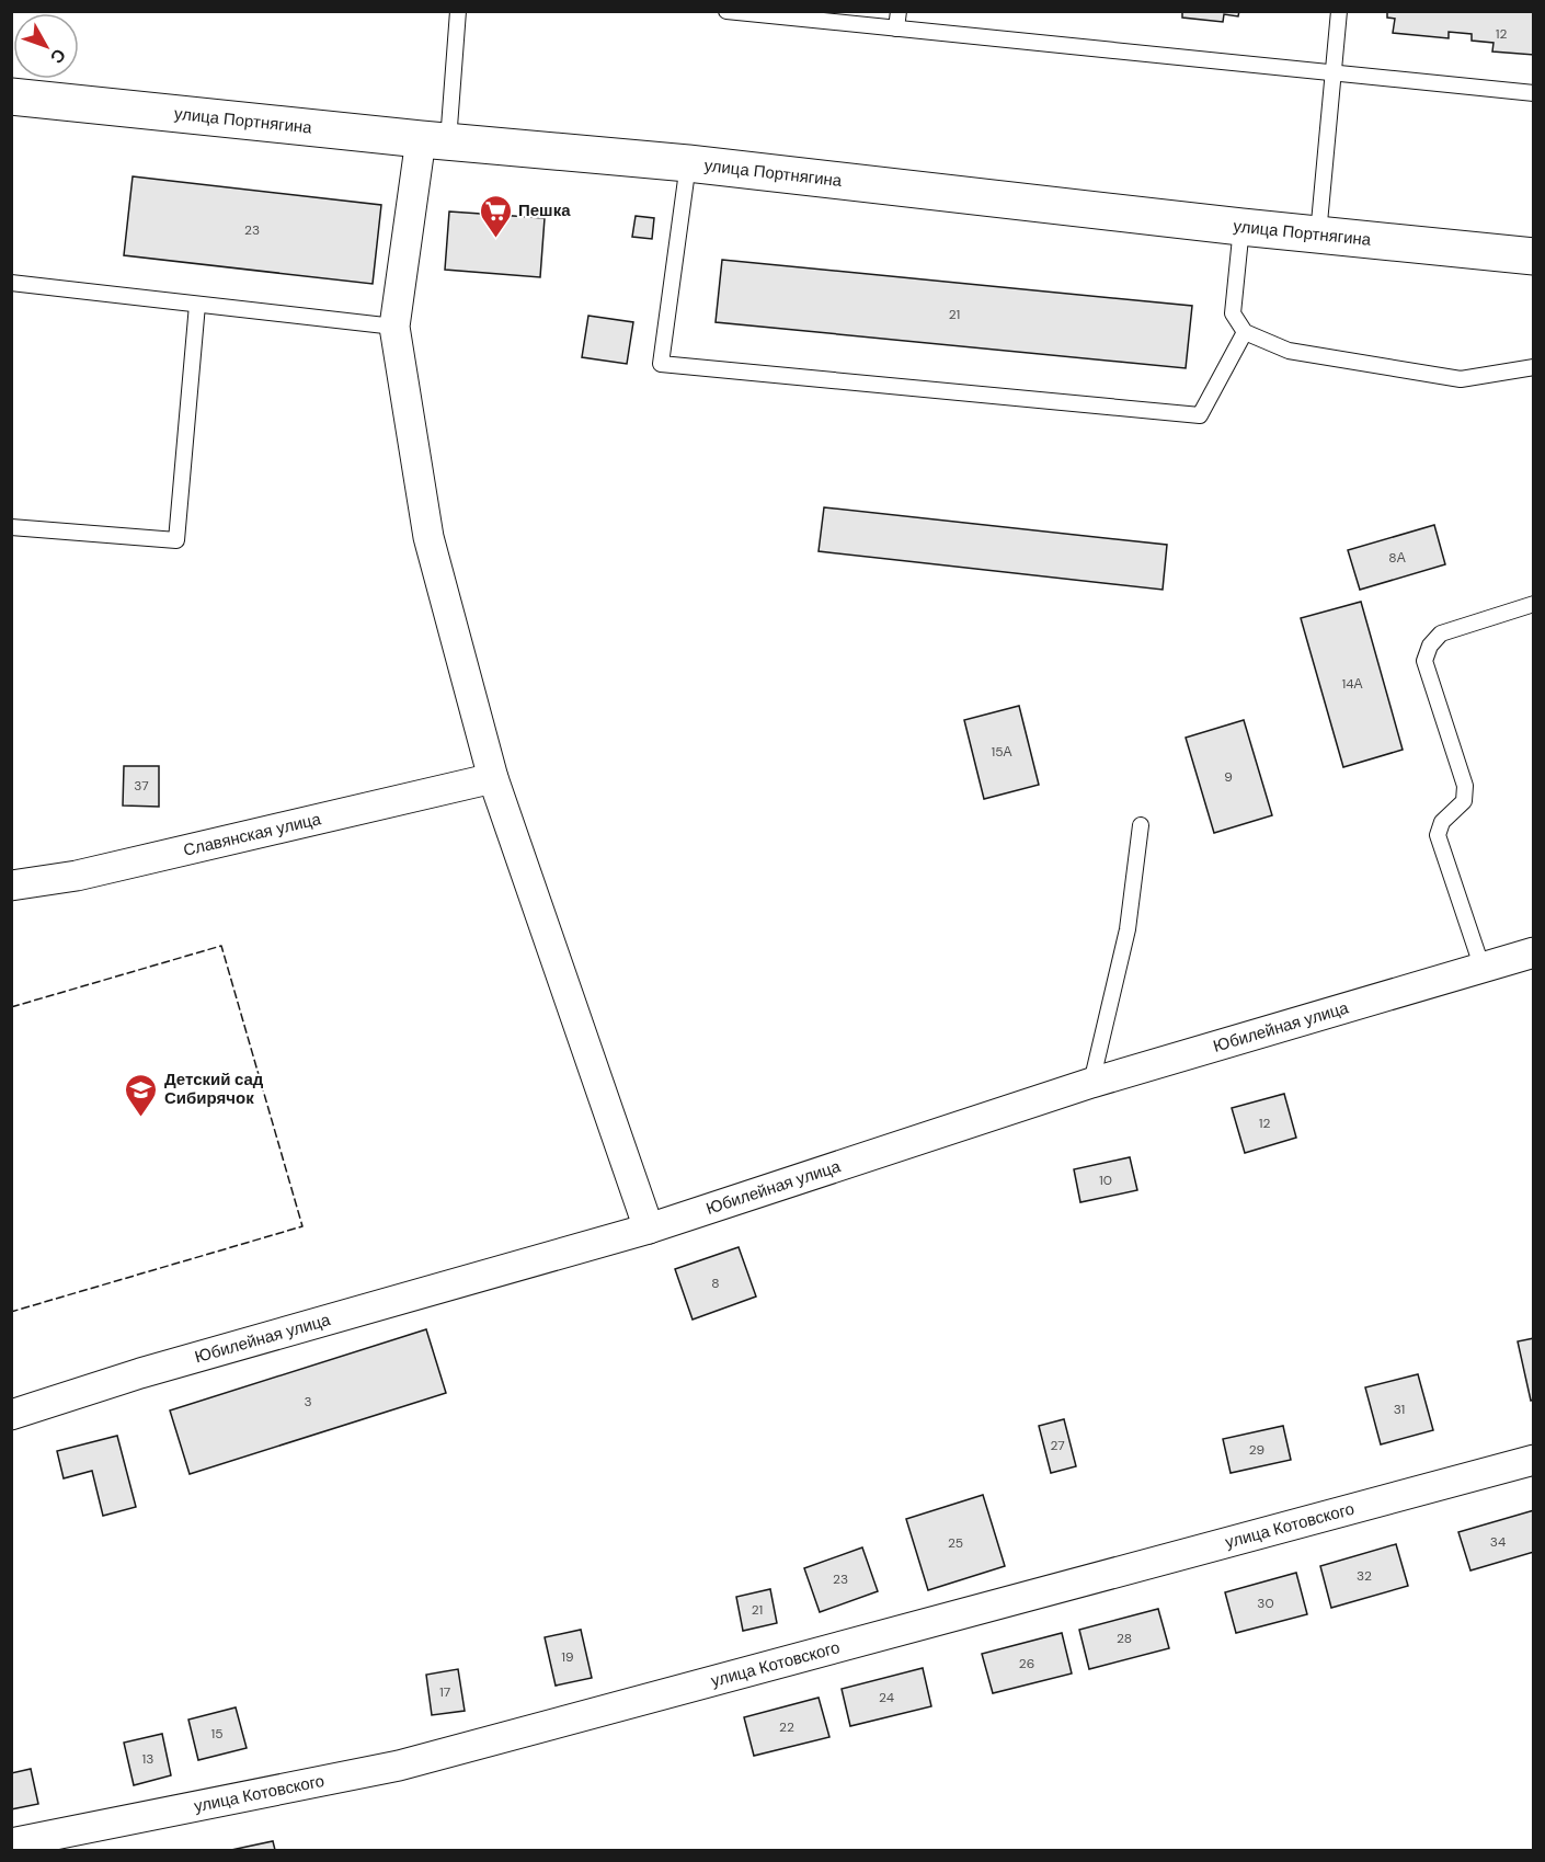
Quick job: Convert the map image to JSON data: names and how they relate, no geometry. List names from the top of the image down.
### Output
{
  "streets": {
    "main road": ["улица Портнягина"],
    "street": ["Славянская улица", "Юбилейная улица", "улица Котовского"]
  },
  "places": {
    "supermarket": ["Пешка"],
    "school or university": ["Детский сад Сибирячок"]
  },
  "house_numbers": [
    "12",
    "23",
    "21",
    "8А",
    "14А",
    "15А",
    "9",
    "37",
    "12",
    "10",
    "8",
    "3",
    "31",
    "27",
    "29",
    "34",
    "25",
    "32",
    "23",
    "30",
    "21",
    "28",
    "19",
    "26",
    "17",
    "24",
    "22",
    "15",
    "13"
  ],
  "north": "bottom right"
}
